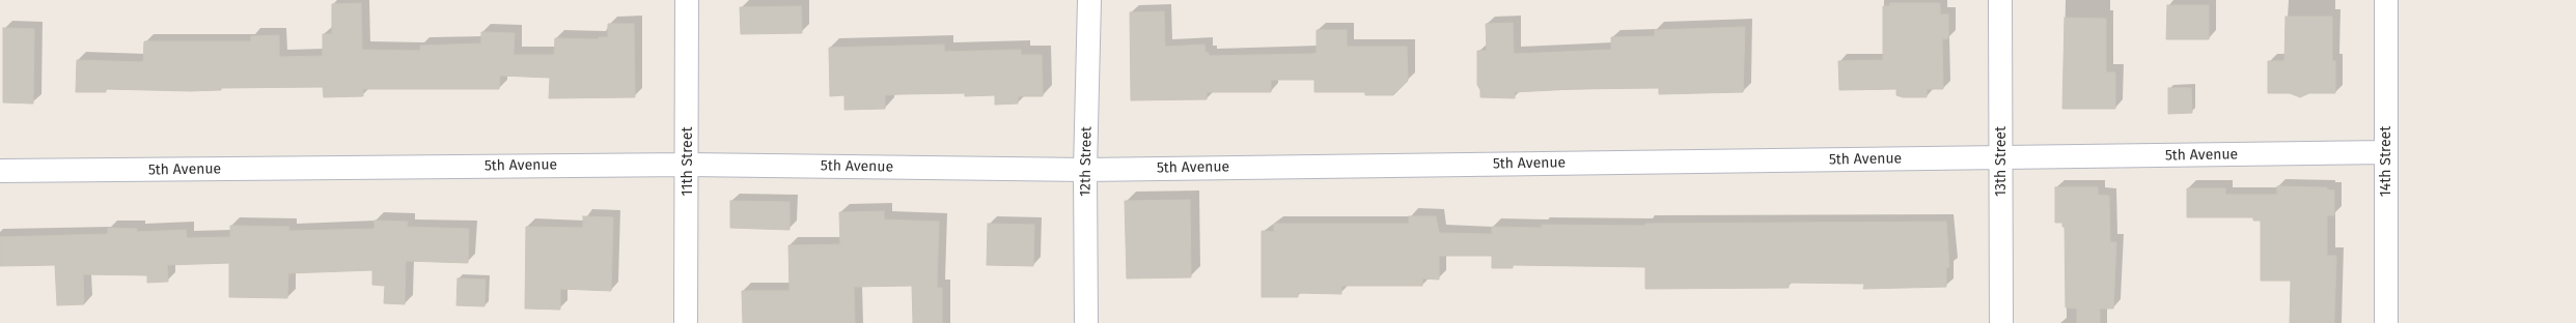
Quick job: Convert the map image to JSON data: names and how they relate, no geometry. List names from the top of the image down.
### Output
{
  "streets": {
    "street": [
      "5th Avenue",
      "11th Street",
      "12th Street",
      "13th Street",
      "14th Street"
    ]
  },
  "crossings": [
    ["5th Avenue", "11th Street"],
    ["5th Avenue", "12th Street"],
    ["5th Avenue", "13th Street"],
    ["5th Avenue", "14th Street"]
  ]
}
